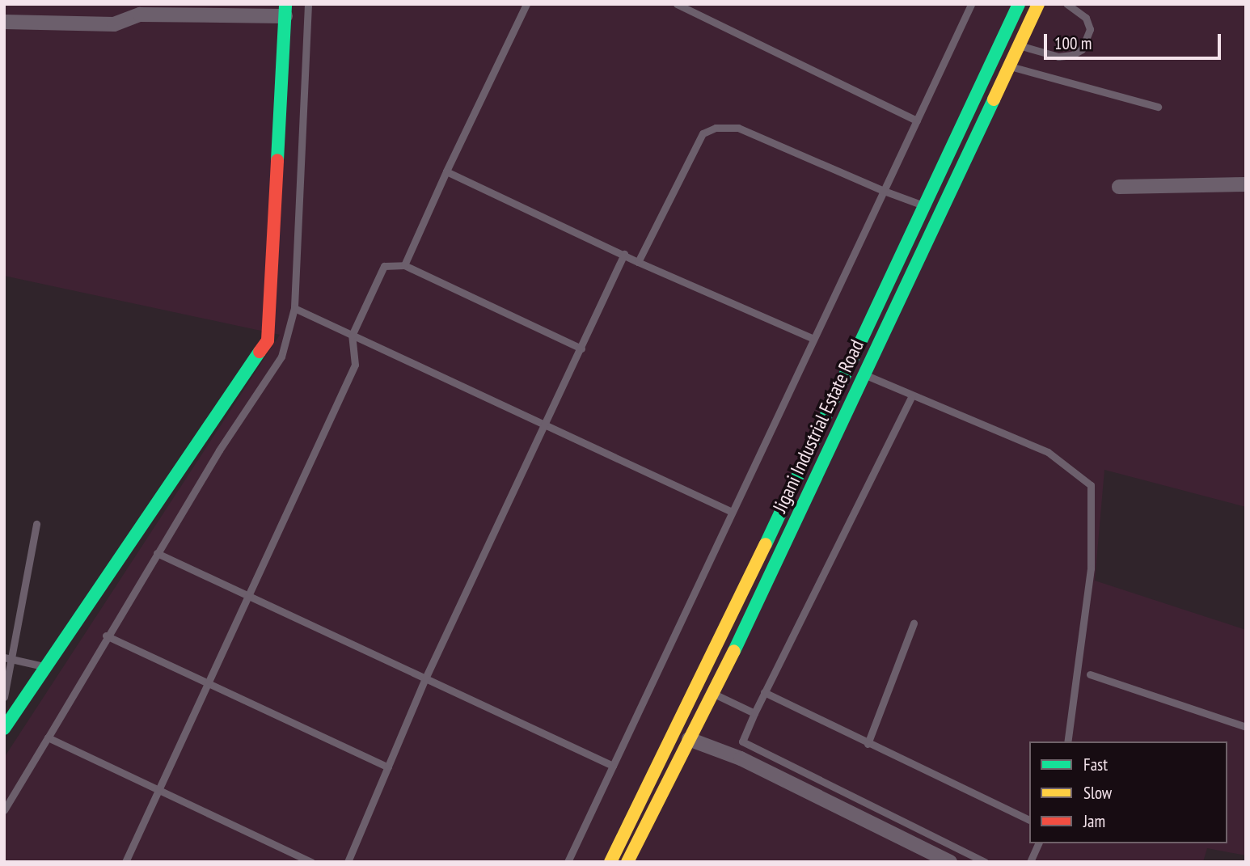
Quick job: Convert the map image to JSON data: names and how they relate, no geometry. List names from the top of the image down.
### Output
{
  "streets": {
    "main road": ["Jigani Industrial Estate Road"]
  },
  "legend": ["Fast", "Slow", "Jam"],
  "scale_bar": "100 m"
}
